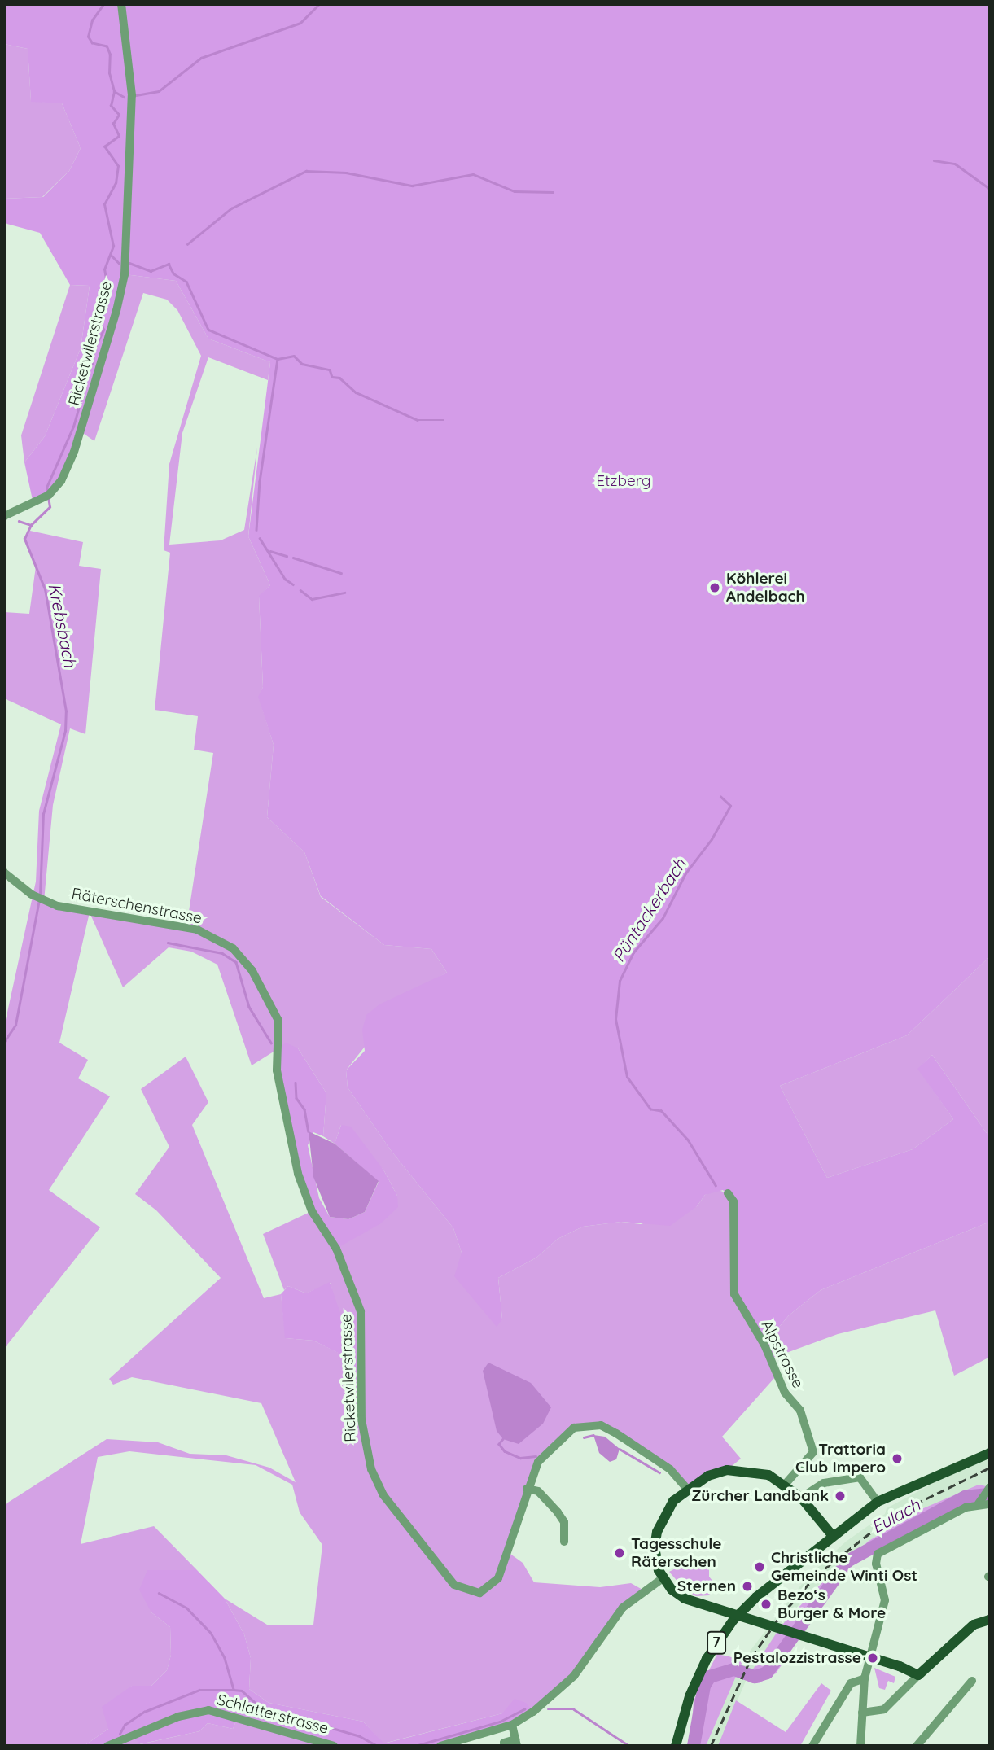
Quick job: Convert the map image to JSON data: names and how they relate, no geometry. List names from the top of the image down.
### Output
{
  "streets": {
    "main road": ["7"],
    "street": [
      "Ricketwilerstrasse",
      "Räterschenstrasse",
      "Alpstrasse",
      "Schlatterstrasse"
    ]
  },
  "crossings": [
    ["Ricketwilerstrasse", "Räterschenstrasse"]
  ],
  "water": ["Krebsbach", "Püntackerbach", "Eulach"],
  "parks": ["Etzberg"],
  "places": [
    "Köhlerei Andelbach",
    "Trattoria Club Impero",
    "Zürcher Landbank",
    "Tagesschule Räterschen",
    "Christliche Gemeinde Winti Ost",
    "Sternen",
    "Bezo‘s Burger & More",
    "Pestalozzistrasse"
  ]
}
